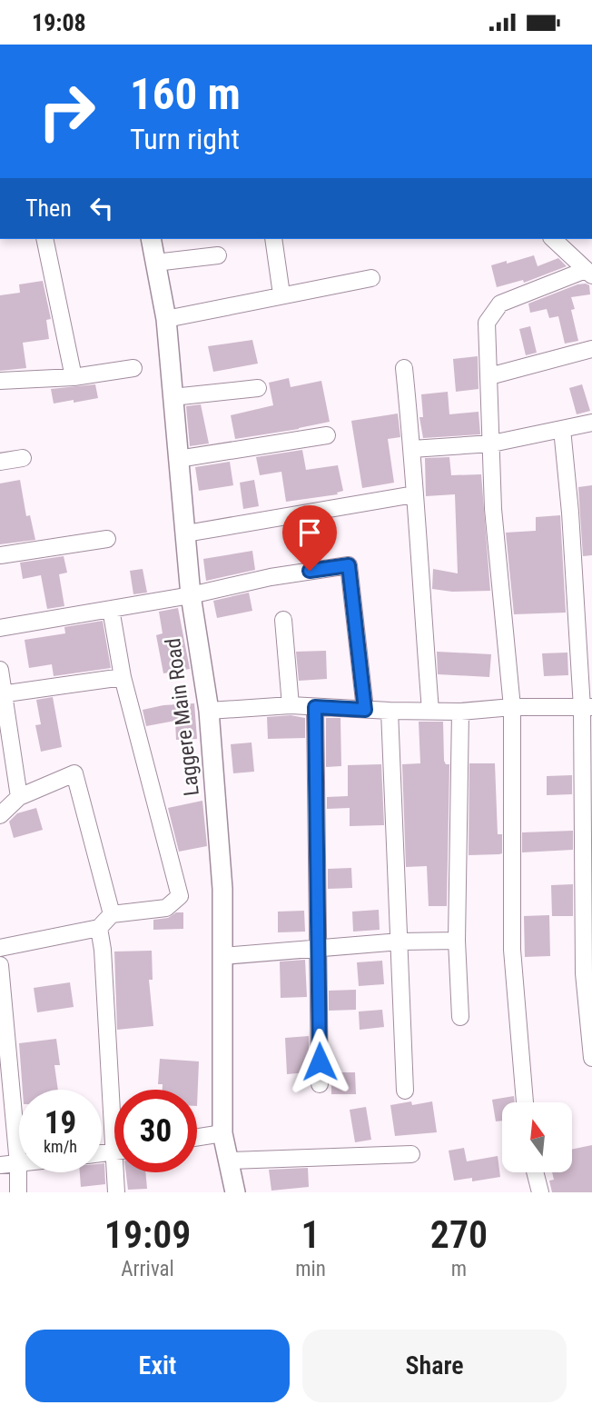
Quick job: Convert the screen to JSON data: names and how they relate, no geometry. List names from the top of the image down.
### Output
{
  "streets": {
    "street": ["Laggere Main Road"]
  },
  "north": "top",
  "page": {
    "status": "19:08",
    "turn": ["160 m", "Turn right"],
    "then": "Then",
    "speed": "19 km/h",
    "limit": "30",
    "eta": [
      "19:09",
      "Arrival",
      "1",
      "min",
      "270",
      "m"
    ],
    "buttons": ["Exit", "Share"]
  }
}
